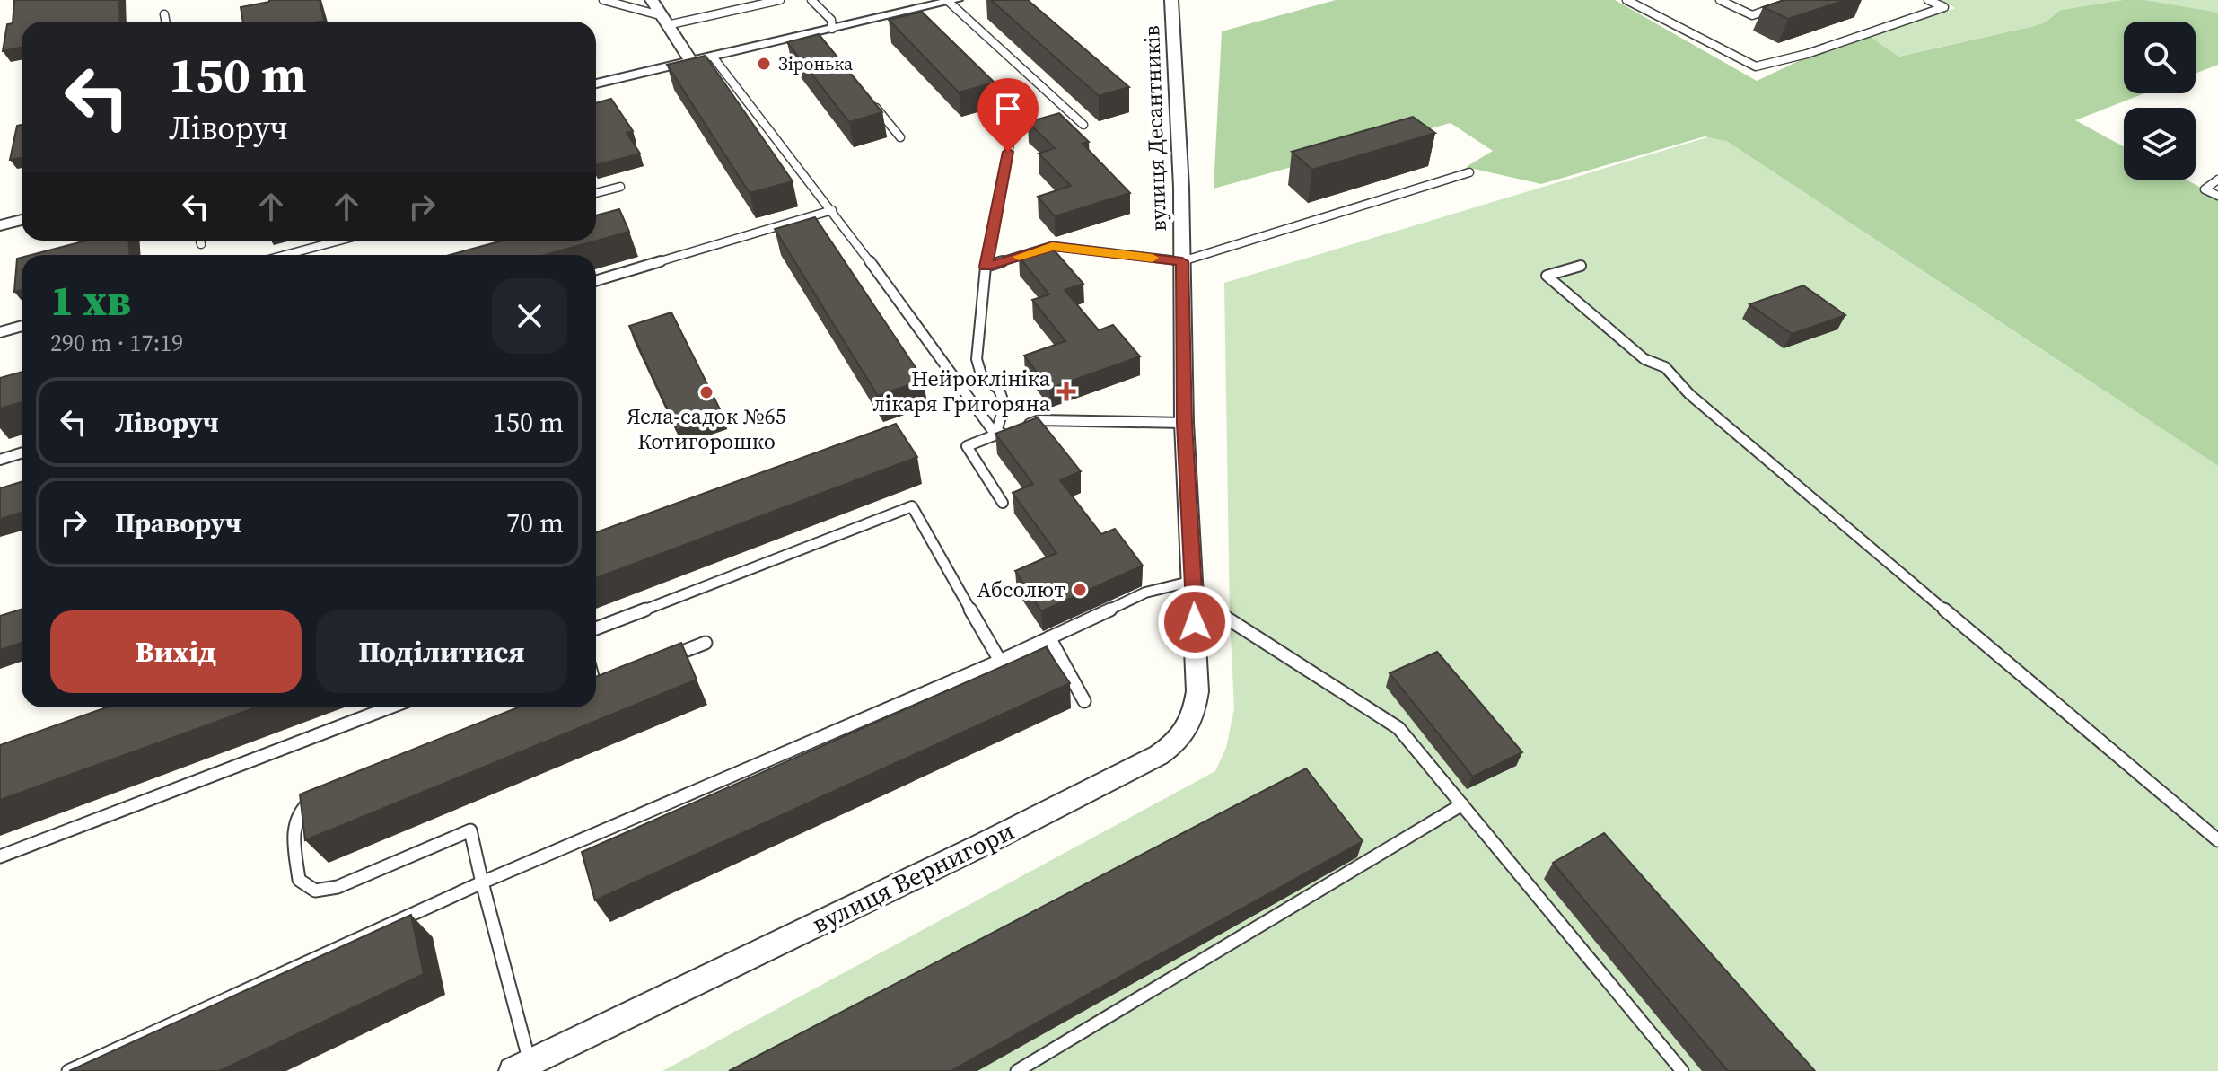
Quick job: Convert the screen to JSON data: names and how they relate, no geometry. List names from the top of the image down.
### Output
{
  "streets": {
    "street": ["вулиця Десантників", "вулиця Вернигори"]
  },
  "crossings": [
    ["вулиця Десантників", "вулиця Вернигори"]
  ],
  "places": {
    "other": ["Зіронька", "Ясла-садок №65 Котигорошко", "Абсолют"],
    "health": ["Нейроклініка лікаря Григоряна"]
  },
  "page": {
    "turn": ["150 m", "Ліворуч"],
    "heading": ["1 хв", "290 m · 17:19"],
    "list": [
      {
        "name": "Ліворуч",
        "value": "150 m"
      },
      {
        "name": "Праворуч",
        "value": "70 m"
      }
    ],
    "buttons": ["Вихід", "Поділитися"]
  }
}
